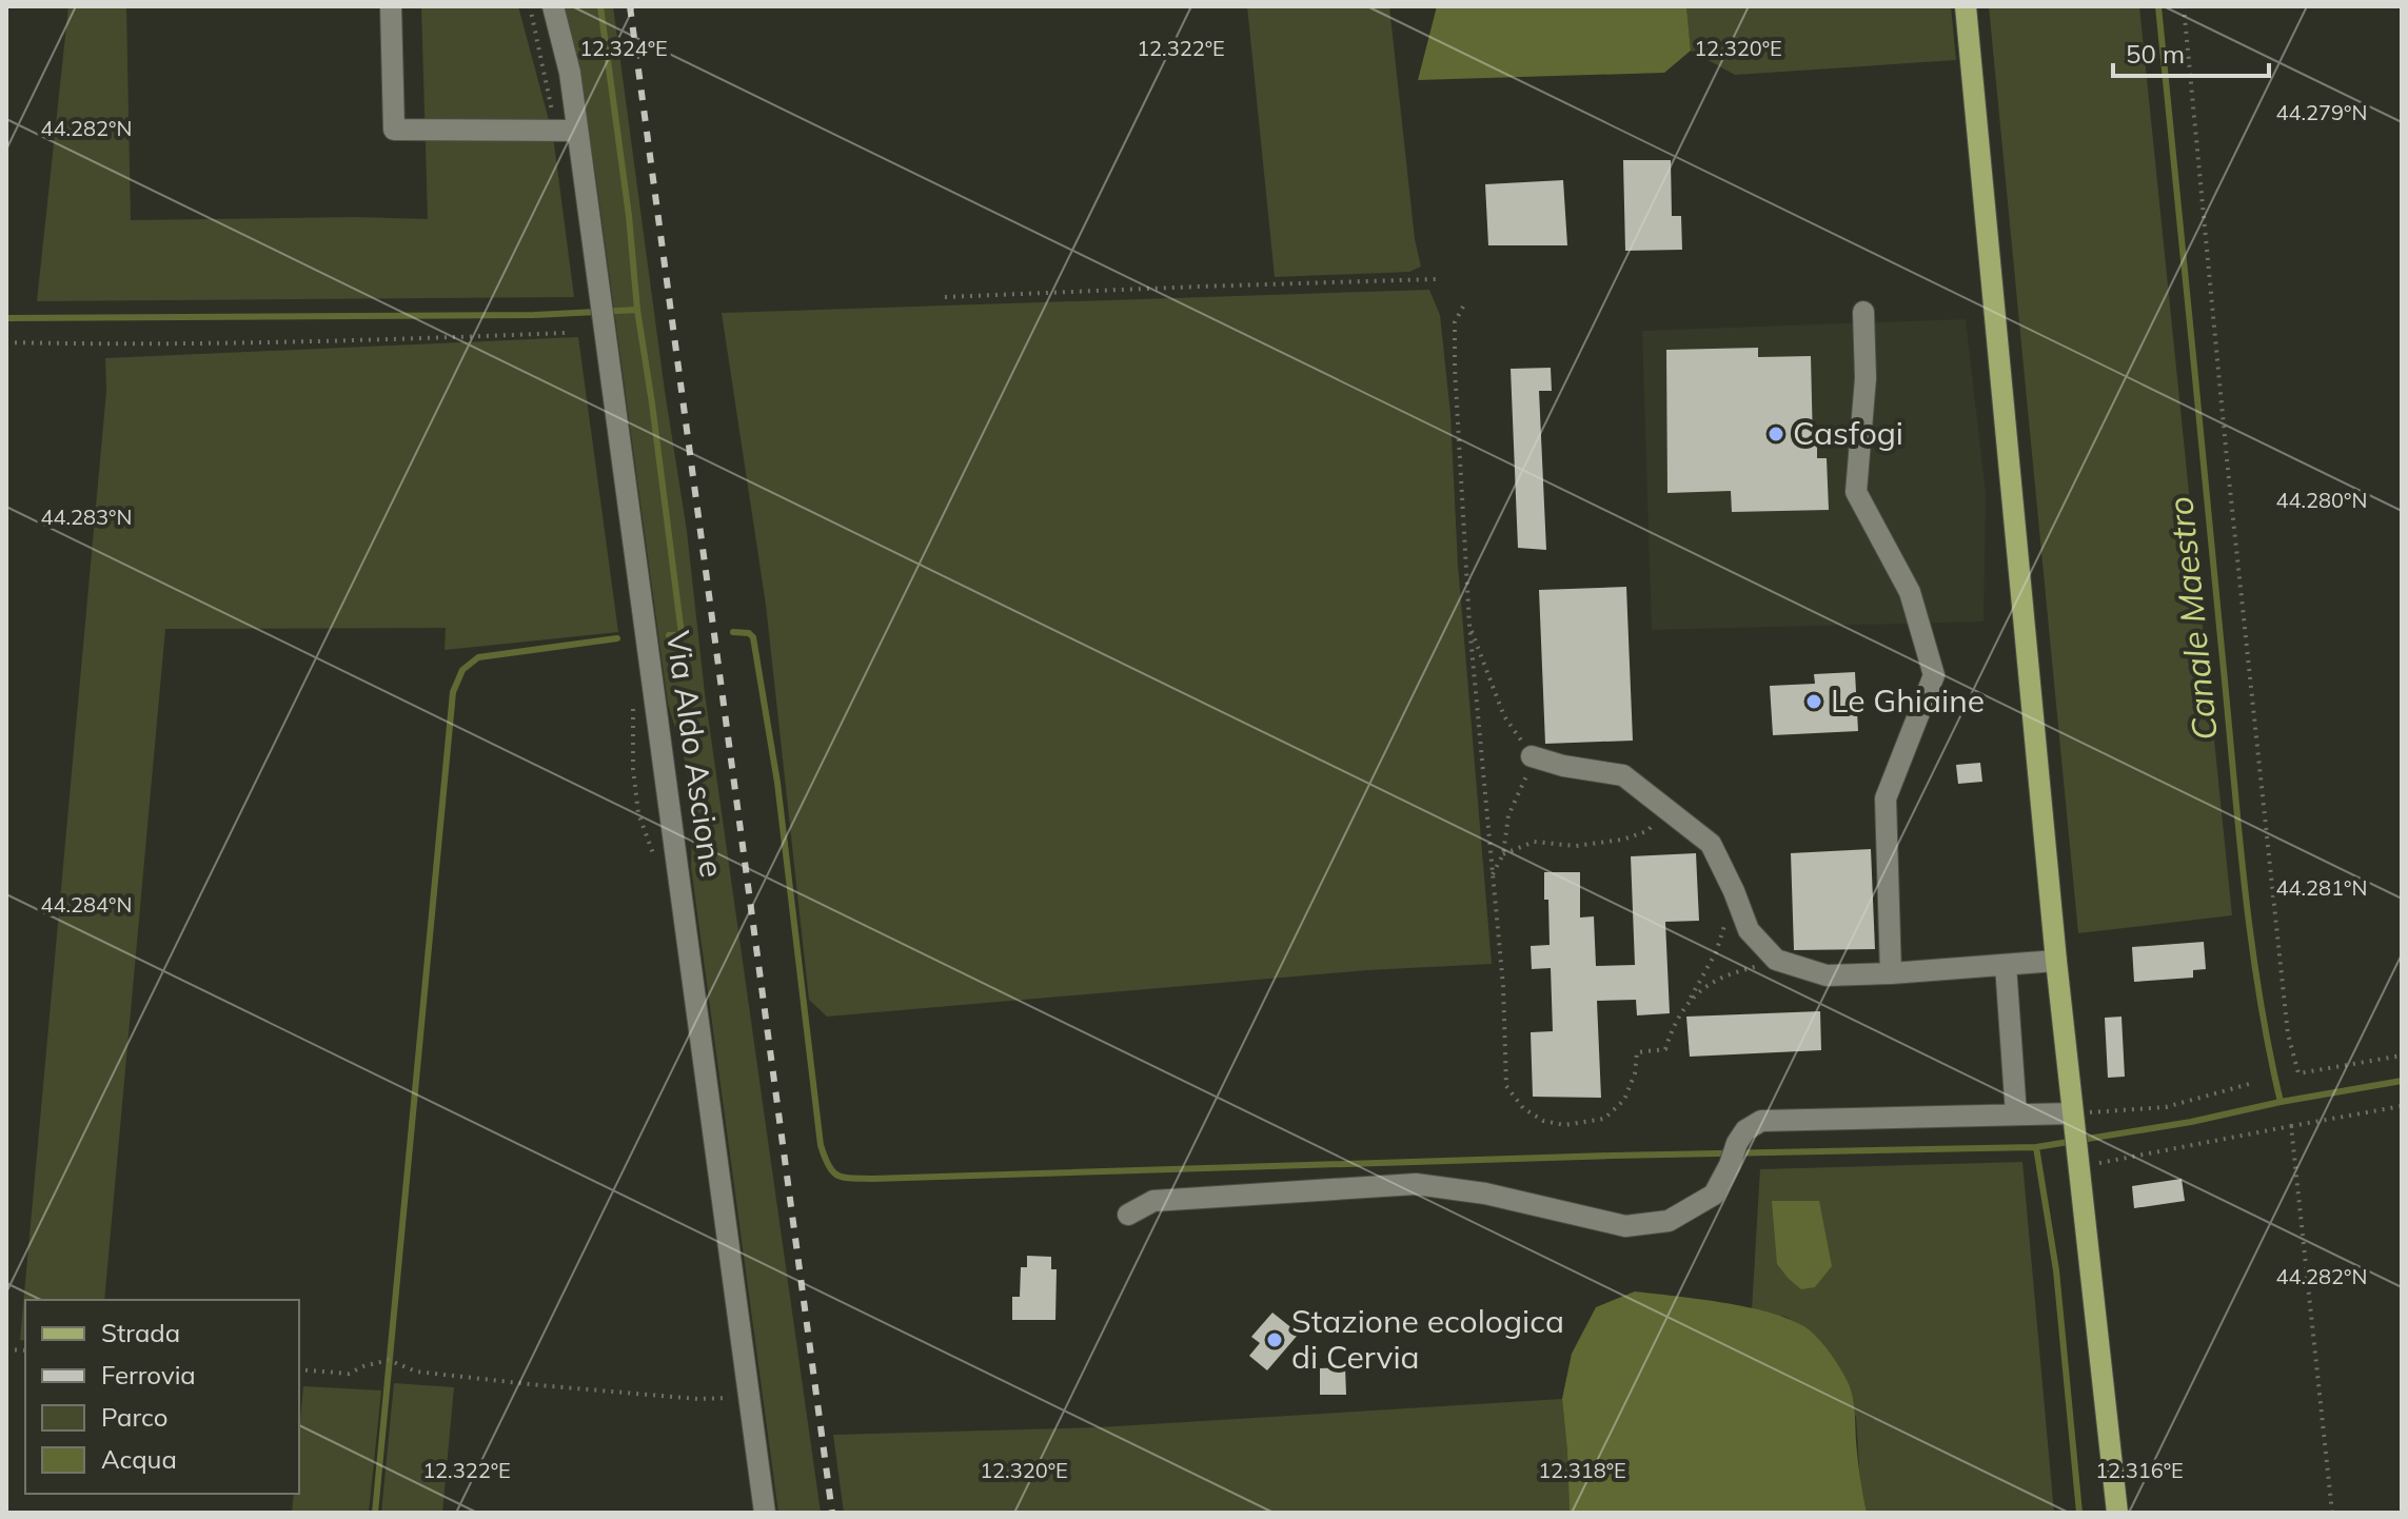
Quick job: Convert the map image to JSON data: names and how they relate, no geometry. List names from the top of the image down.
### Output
{
  "streets": {
    "street": ["Via Aldo Ascione"]
  },
  "water": ["Canale Maestro"],
  "places": ["Casfogi", "Le Ghiaine", "Stazione ecologica di Cervia"],
  "legend": [
    "Strada",
    "Ferrovia",
    "Parco",
    "Acqua"
  ],
  "scale_bar": "50 m",
  "coordinates": [
    "12.324°E",
    "12.322°E",
    "12.320°E",
    "44.279°N",
    "44.282°N",
    "44.280°N",
    "44.283°N",
    "44.281°N",
    "44.284°N",
    "12.318°E",
    "12.316°E"
  ]
}
